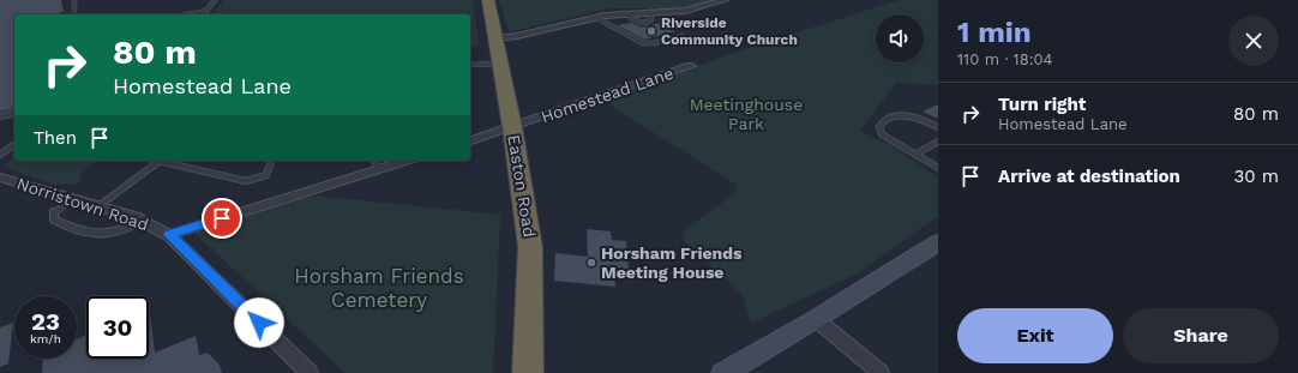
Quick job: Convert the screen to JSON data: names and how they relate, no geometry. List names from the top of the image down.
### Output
{
  "streets": {
    "highway": ["Easton Road"],
    "street": ["Homestead Lane", "Norristown Road"]
  },
  "crossings": [
    ["Homestead Lane", "Easton Road"]
  ],
  "parks": ["Meetinghouse Park", "Horsham Friends Cemetery"],
  "places": ["Riverside Community Church", "Horsham Friends Meeting House"],
  "page": {
    "heading": ["1 min", "110 m · 18:04"],
    "turn": ["80 m", "Homestead Lane"],
    "list": [
      {
        "name": "Turn right",
        "note": "Homestead Lane",
        "value": "80 m"
      },
      {
        "name": "Arrive at destination",
        "value": "30 m"
      }
    ],
    "then": "Then",
    "speed": "23 km/h",
    "limit": "30",
    "buttons": ["Exit", "Share"]
  }
}
